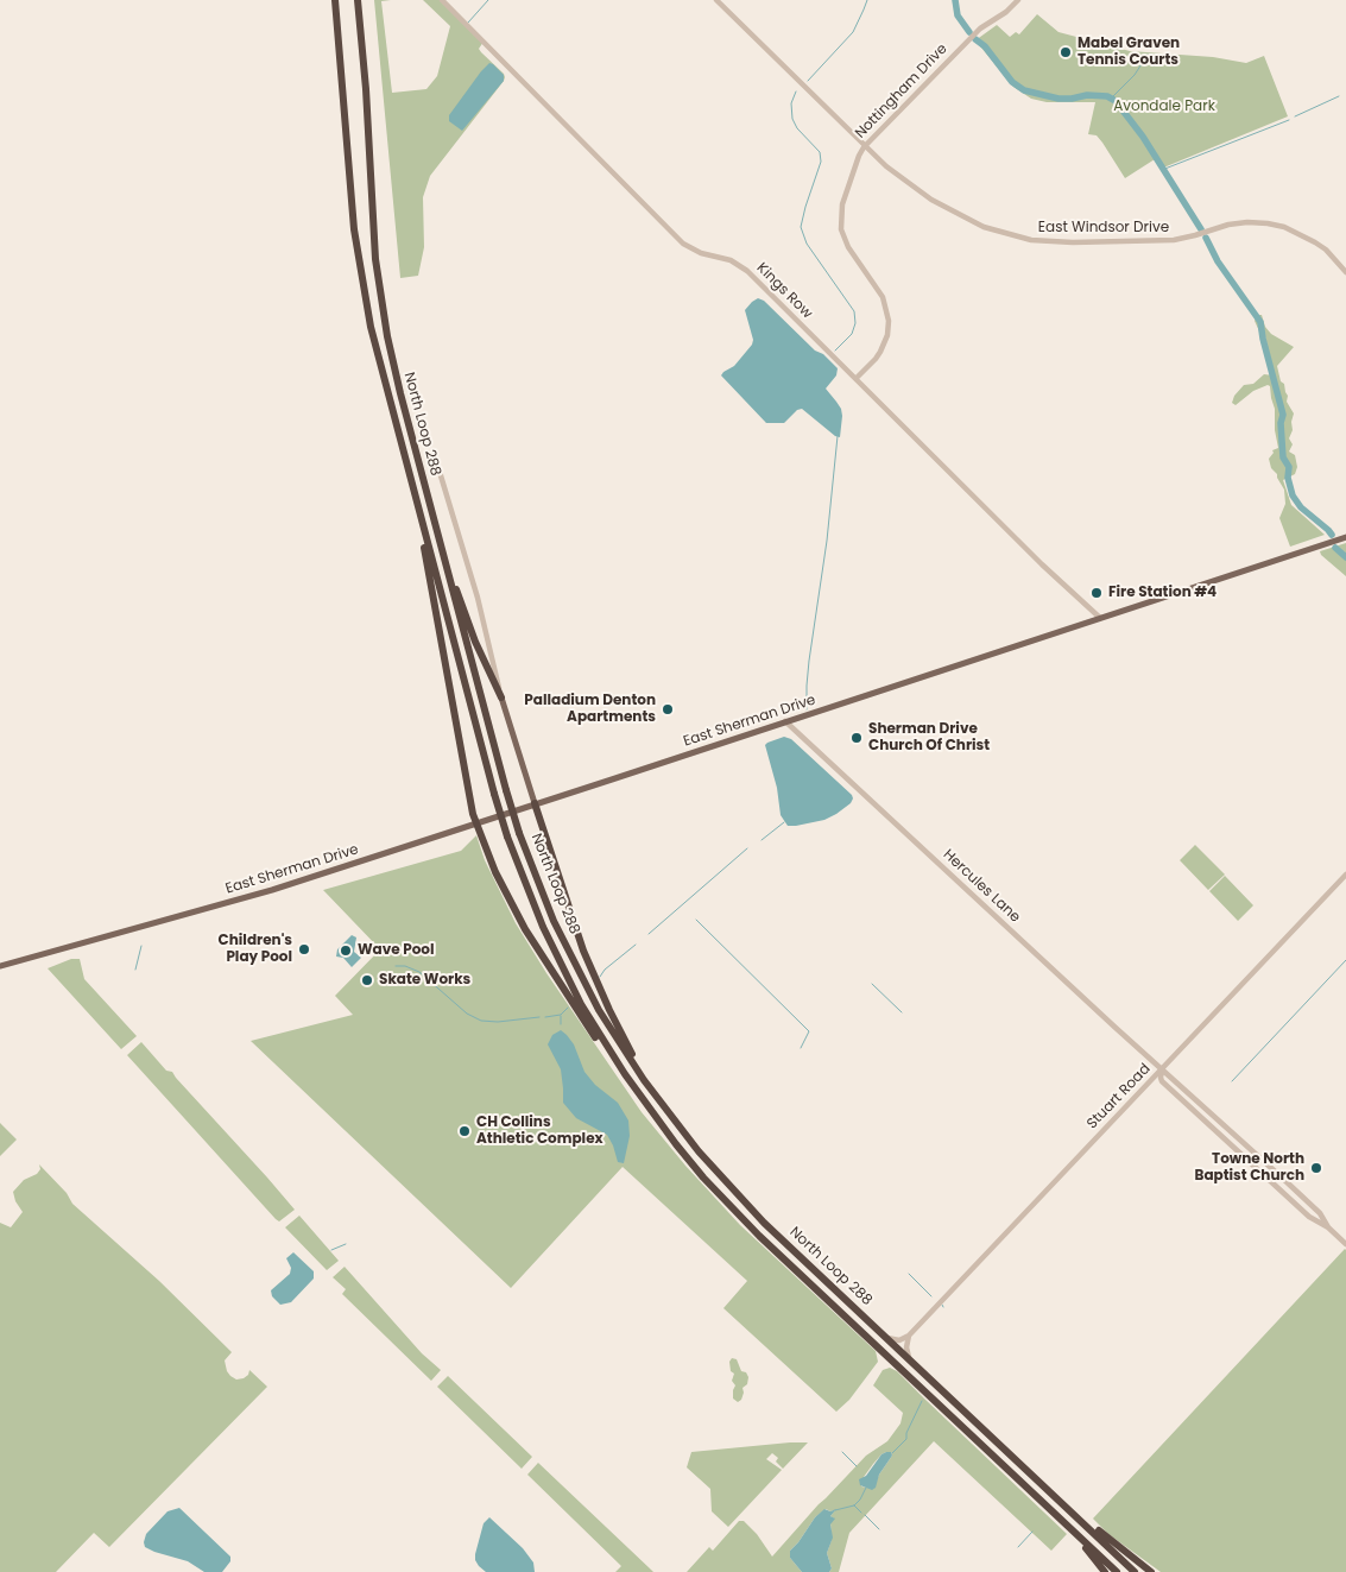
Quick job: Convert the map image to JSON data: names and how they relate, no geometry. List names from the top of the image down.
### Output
{
  "streets": {
    "highway": ["North Loop 288"],
    "main road": ["East Sherman Drive"],
    "street": [
      "Nottingham Drive",
      "East Windsor Drive",
      "Kings Row",
      "Hercules Lane",
      "Stuart Road"
    ]
  },
  "crossings": [
    ["Nottingham Drive", "East Windsor Drive"],
    ["Nottingham Drive", "Kings Row"],
    ["Kings Row", "East Sherman Drive"],
    ["North Loop 288", "East Sherman Drive"],
    ["East Sherman Drive", "Hercules Lane"],
    ["Hercules Lane", "Stuart Road"]
  ],
  "parks": ["Avondale Park"],
  "places": [
    "Mabel Graven Tennis Courts",
    "Fire Station #4",
    "Palladium Denton Apartments",
    "Sherman Drive Church Of Christ",
    "Children's Play Pool",
    "Wave Pool",
    "Skate Works",
    "CH Collins Athletic Complex",
    "Towne North Baptist Church"
  ]
}
